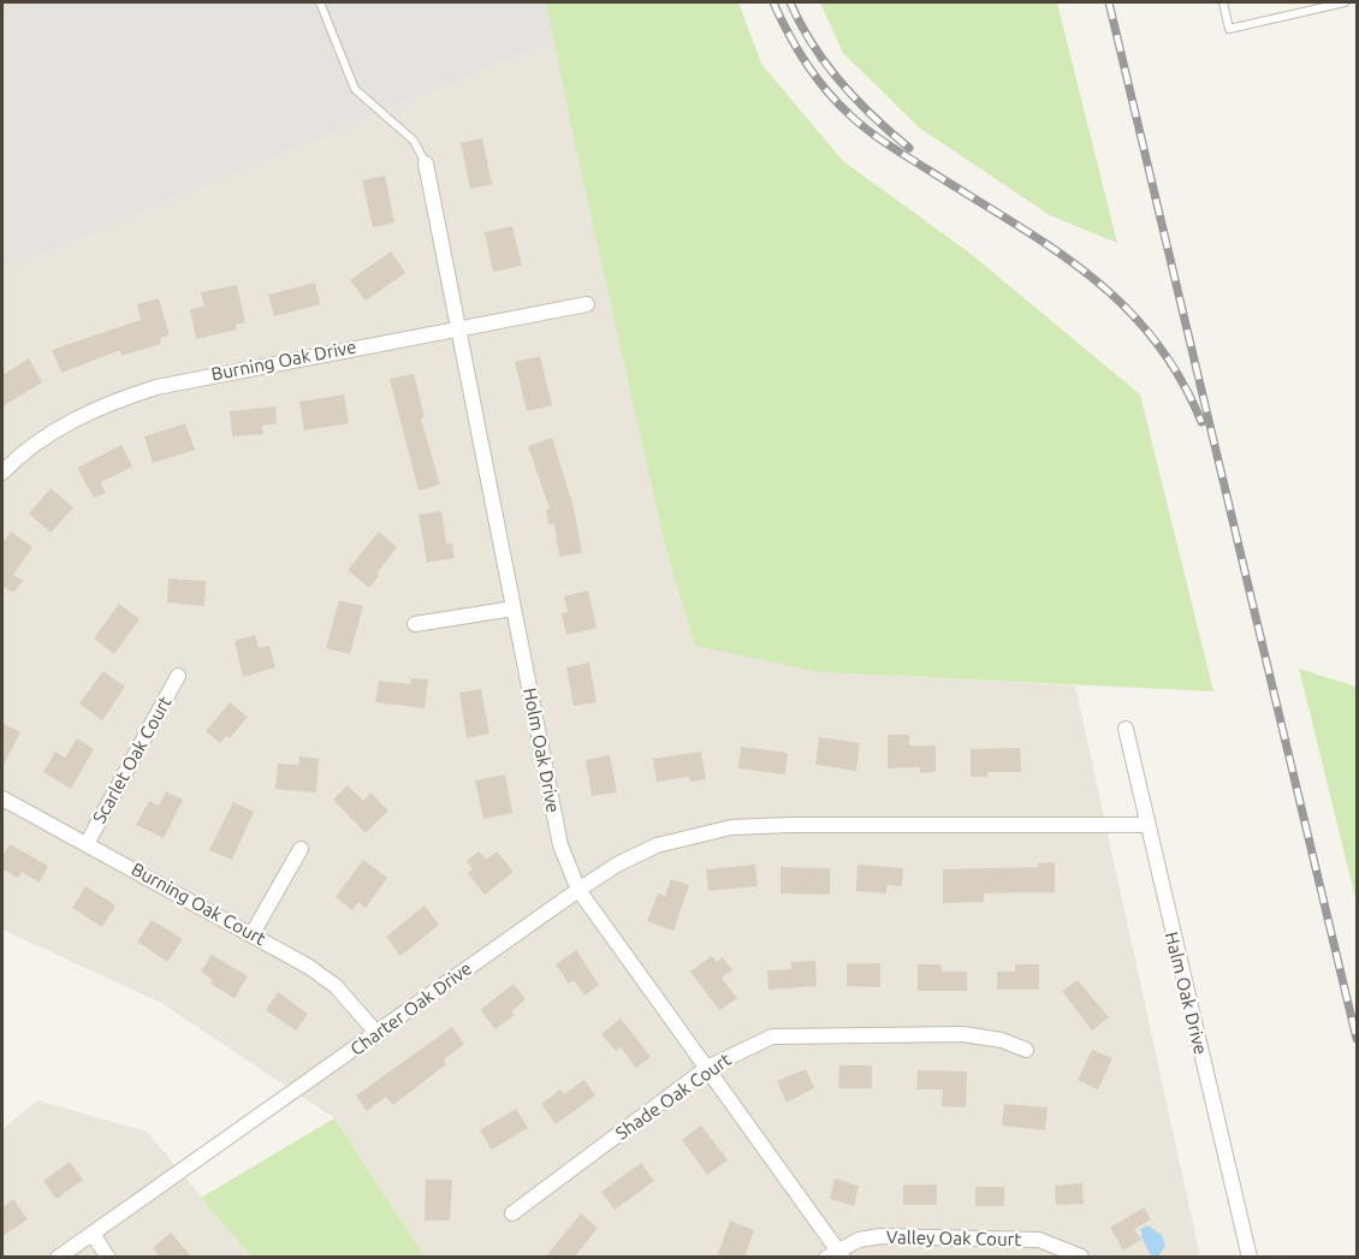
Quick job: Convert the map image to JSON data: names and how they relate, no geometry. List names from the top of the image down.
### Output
{
  "streets": {
    "street": [
      "Burning Oak Drive",
      "Holm Oak Drive",
      "Scarlet Oak Court",
      "Burning Oak Court",
      "Halm Oak Drive",
      "Charter Oak Drive",
      "Shade Oak Court",
      "Valley Oak Court"
    ]
  },
  "crossings": [
    ["Burning Oak Drive", "Holm Oak Drive"],
    ["Holm Oak Drive", "Charter Oak Drive"],
    ["Holm Oak Drive", "Shade Oak Court"],
    ["Holm Oak Drive", "Valley Oak Court"],
    ["Scarlet Oak Court", "Burning Oak Court"],
    ["Burning Oak Court", "Charter Oak Drive"],
    ["Halm Oak Drive", "Charter Oak Drive"]
  ]
}
